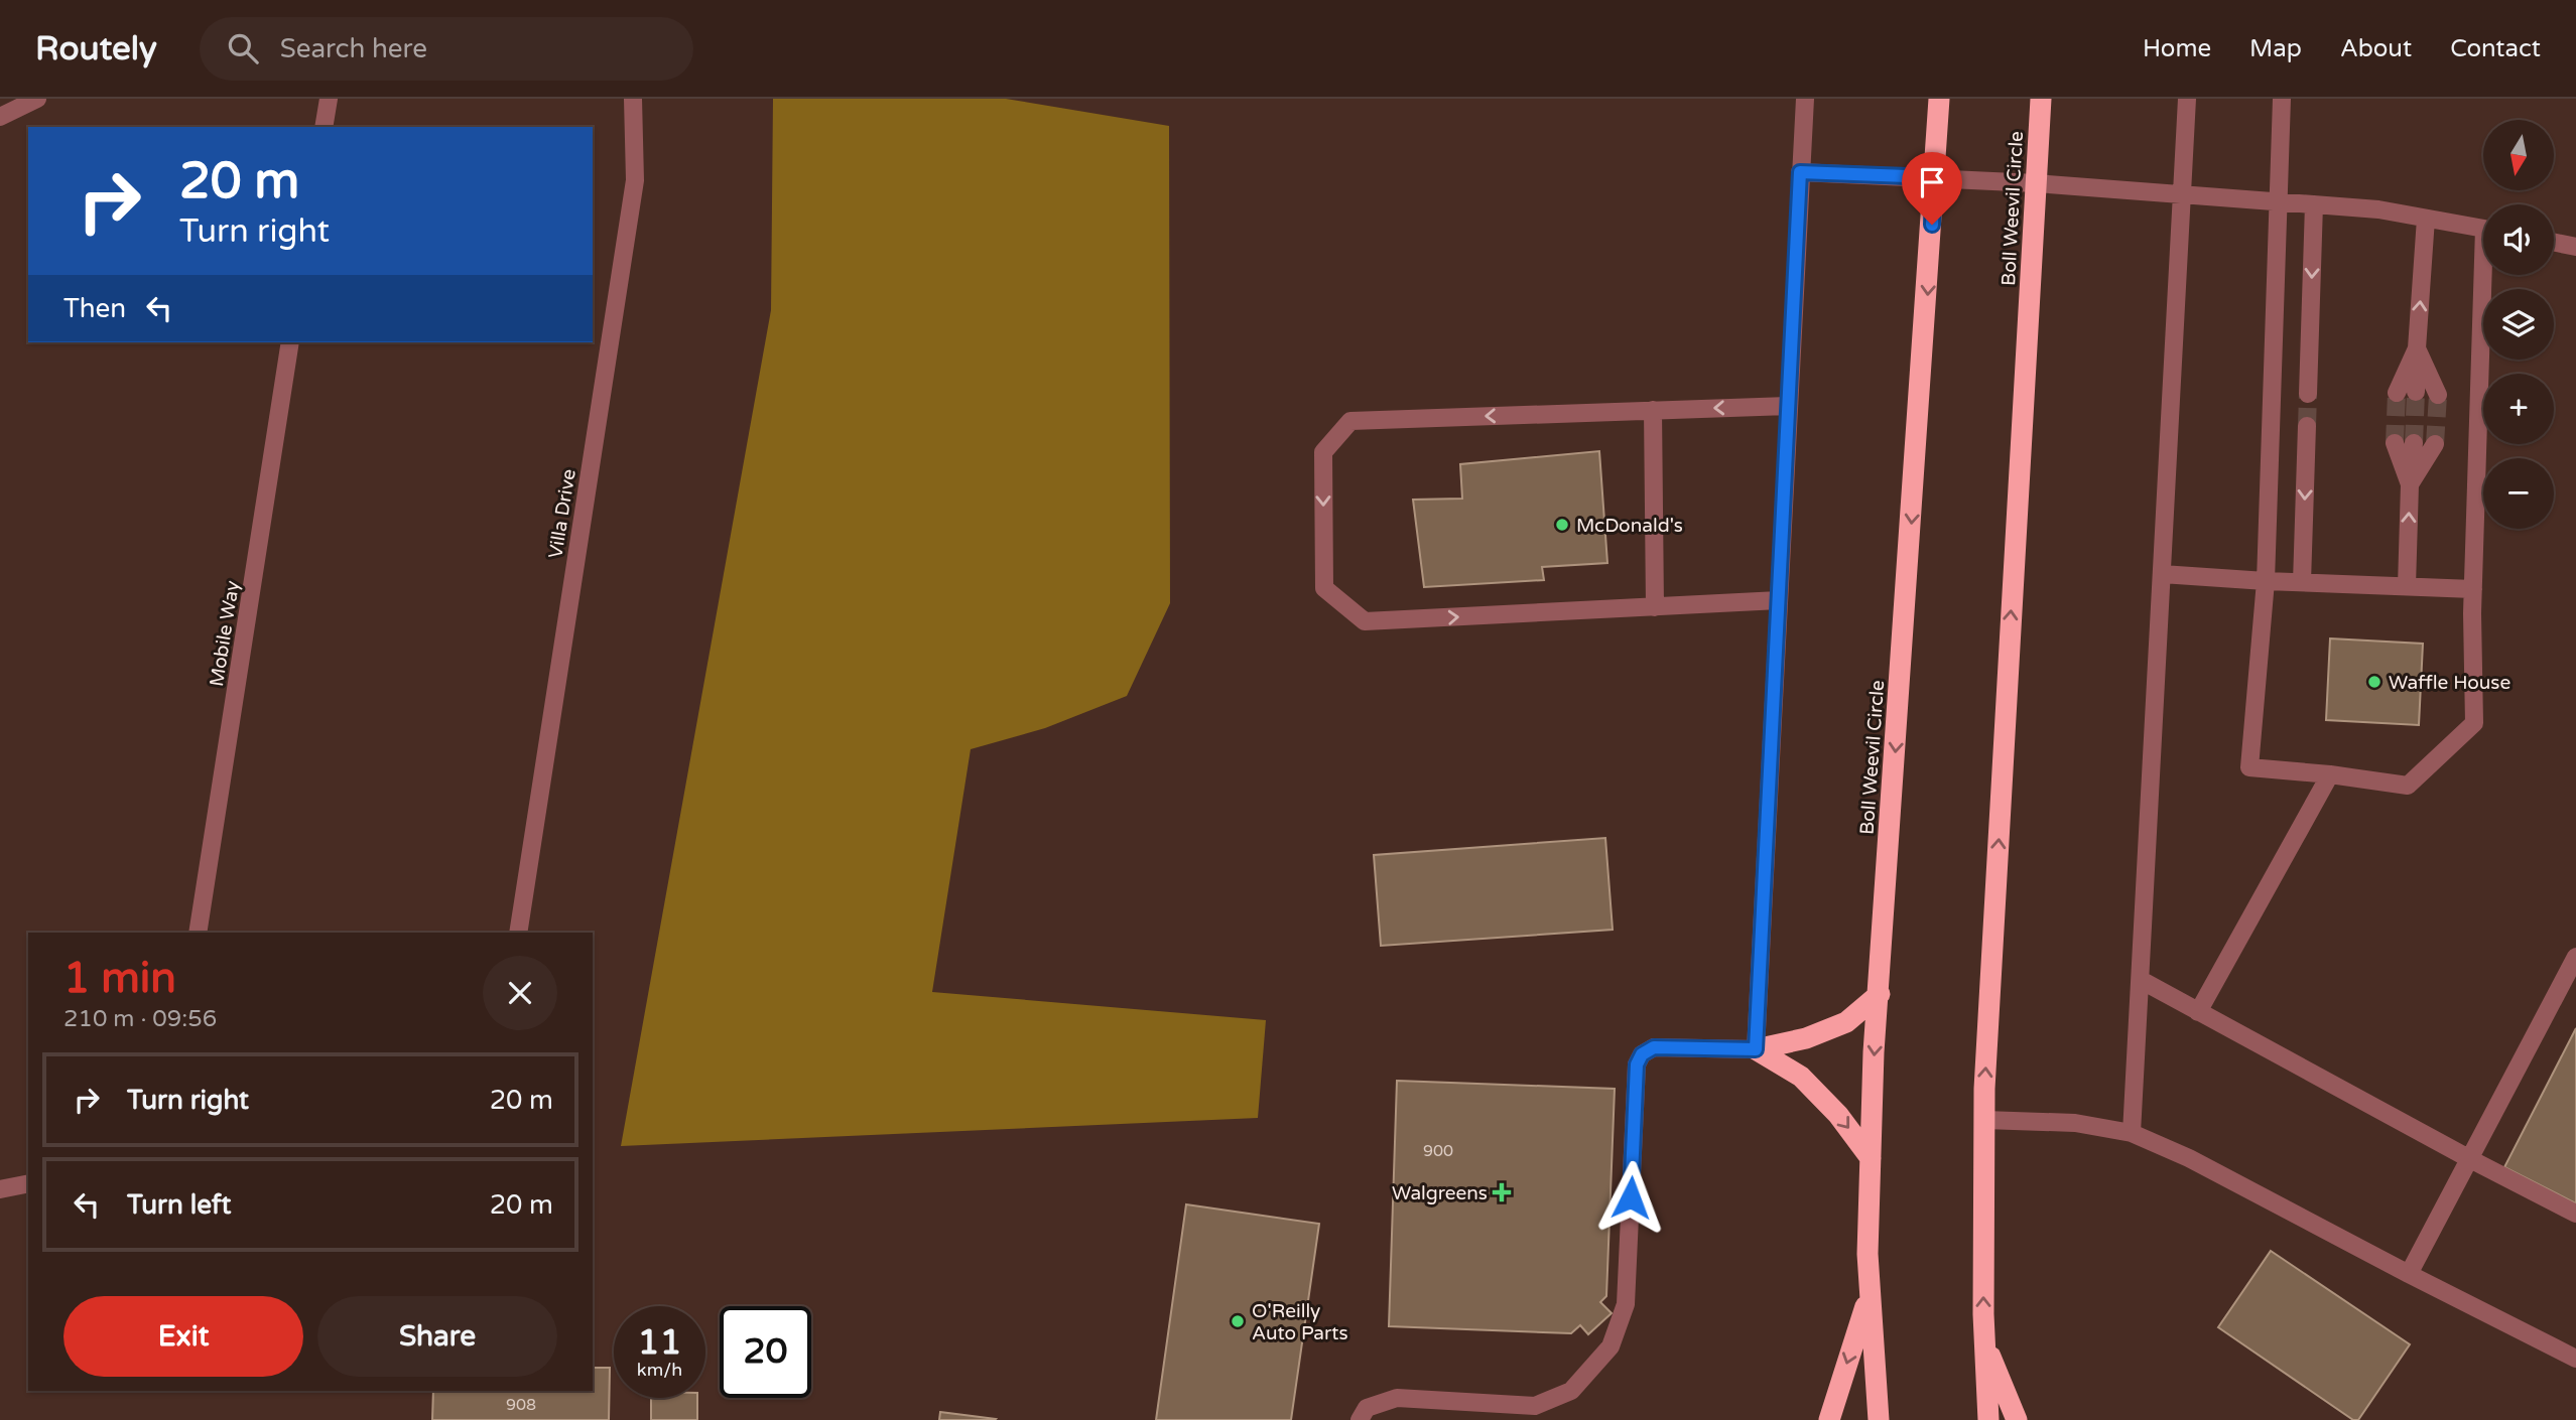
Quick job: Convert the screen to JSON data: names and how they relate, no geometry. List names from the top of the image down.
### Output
{
  "streets": {
    "highway": ["Boll Weevil Circle"],
    "street": ["Villa Drive", "Mobile Way"]
  },
  "places": {
    "other": ["McDonald's", "Waffle House", "O'Reilly Auto Parts"],
    "health": ["Walgreens"]
  },
  "house_numbers": ["900", "908"],
  "north": "bottom",
  "page": {
    "header": "Routely",
    "search": "Search here",
    "nav": [
      "Home",
      "Map",
      "About",
      "Contact"
    ],
    "map_buttons": ["+", "−"],
    "turn": ["20 m", "Turn right"],
    "then": "Then",
    "heading": ["1 min", "210 m · 09:56"],
    "list": [
      {
        "name": "Turn right",
        "value": "20 m"
      },
      {
        "name": "Turn left",
        "value": "20 m"
      }
    ],
    "buttons": ["Exit", "Share"],
    "speed": "11 km/h",
    "limit": "20"
  }
}
